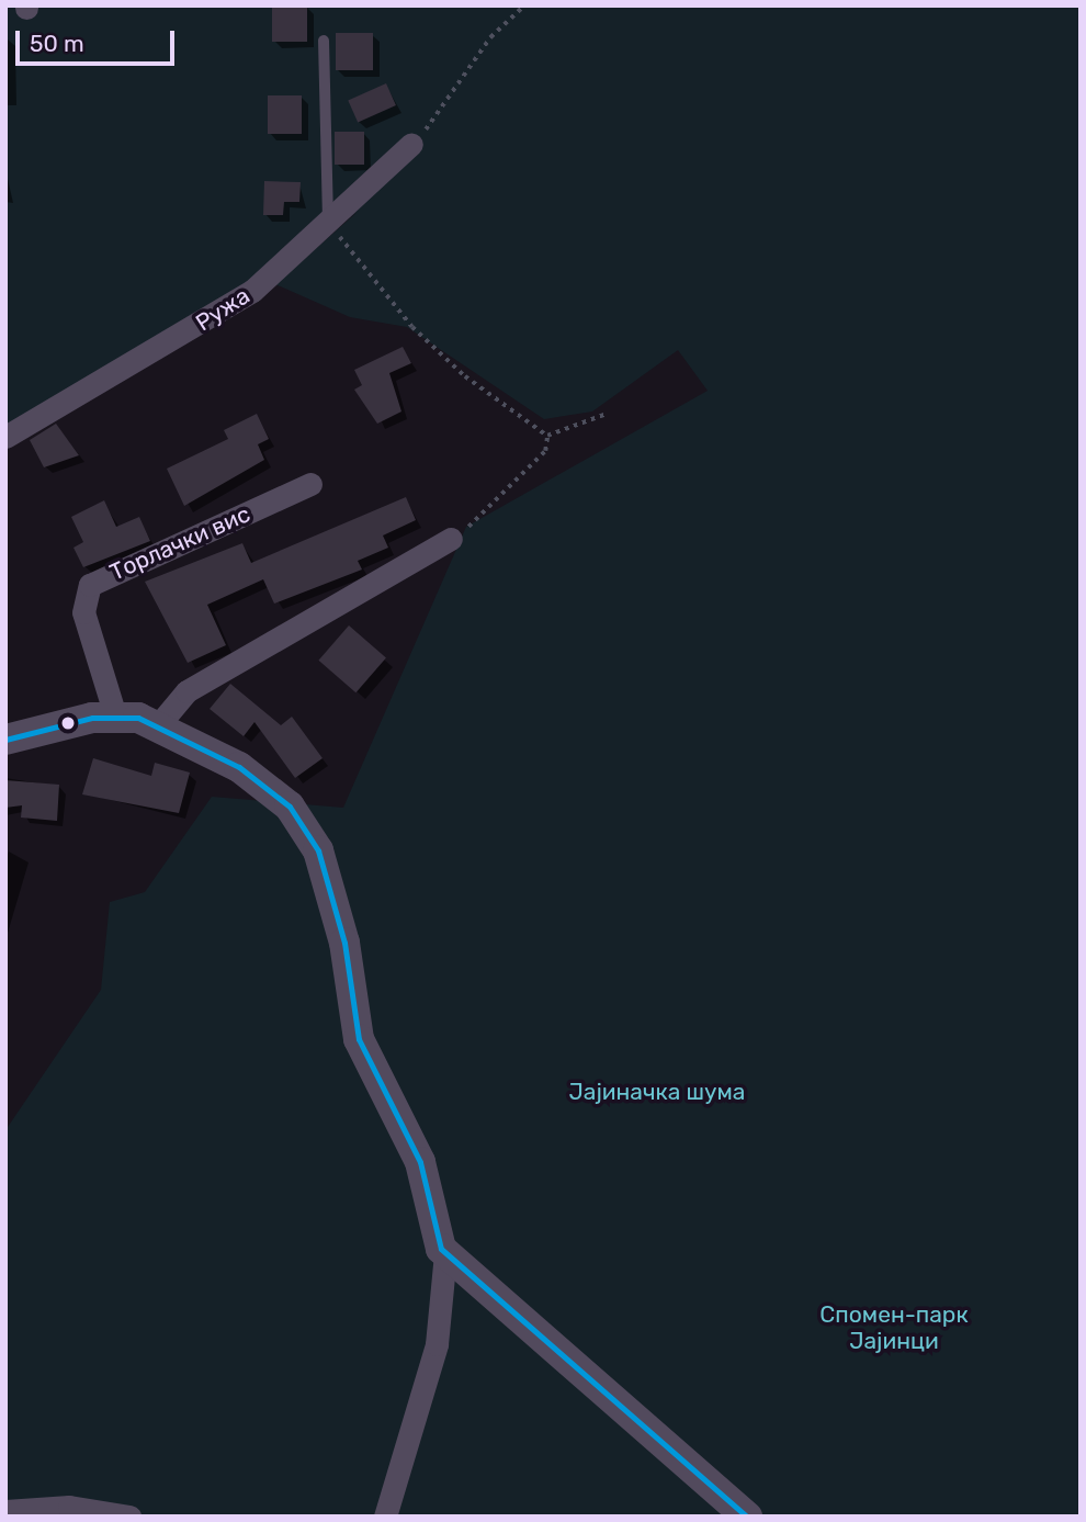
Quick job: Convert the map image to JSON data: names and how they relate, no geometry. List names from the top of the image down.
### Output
{
  "streets": {
    "street": ["Ружа", "Торлачки вис"]
  },
  "parks": ["Јајиначка шума", "Спомен-парк Јајинци"],
  "scale_bar": "50 m"
}
